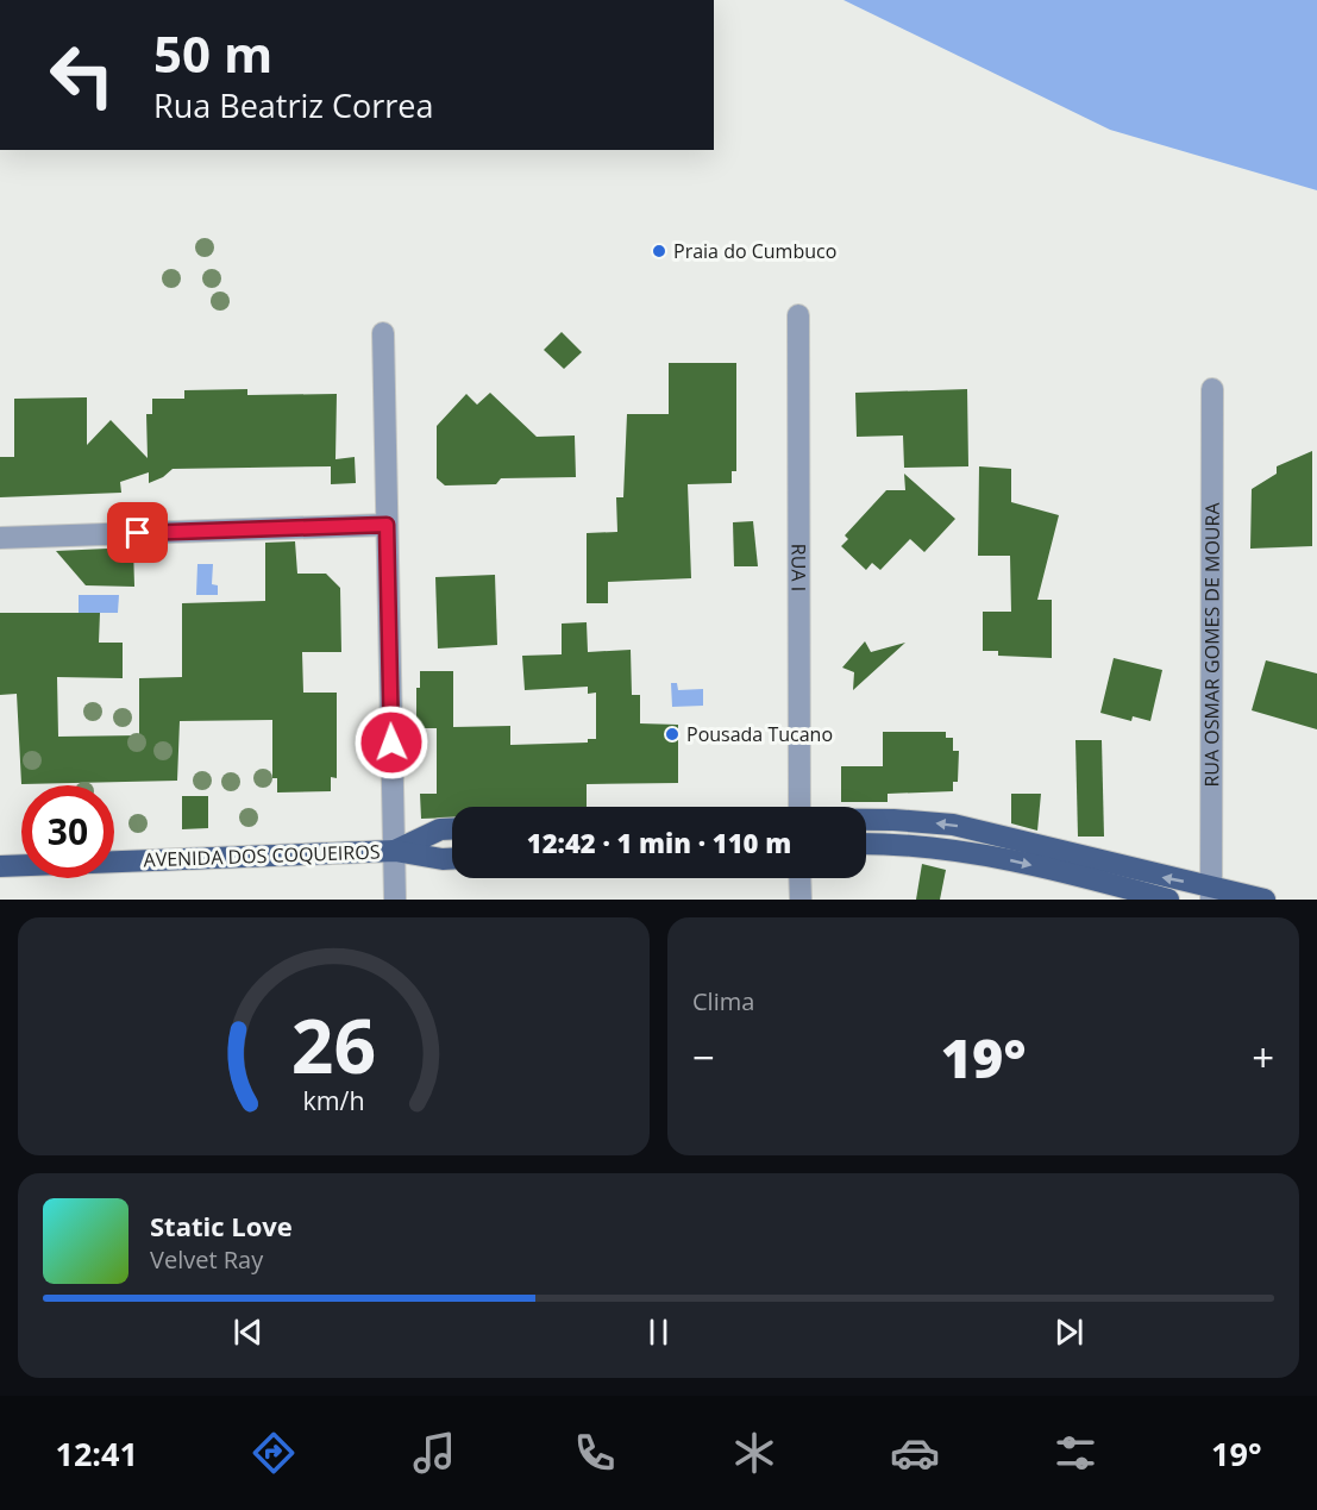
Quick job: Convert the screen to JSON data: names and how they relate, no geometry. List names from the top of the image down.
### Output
{
  "streets": {
    "main road": ["AVENIDA DOS COQUEIROS"],
    "street": ["RUA I", "RUA OSMAR GOMES DE MOURA"]
  },
  "places": ["Praia do Cumbuco", "Pousada Tucano"],
  "page": {
    "turn": ["50 m", "Rua Beatriz Correa"],
    "limit": "30",
    "trip": "12:42 · 1 min · 110 m",
    "tile": "Clima",
    "heat": ["−", "19°", "+"],
    "song": ["Static Love", "Velvet Ray"],
    "tabs": ["12:41", "19°"],
    "gauge": ["26", "km/h"]
  }
}
